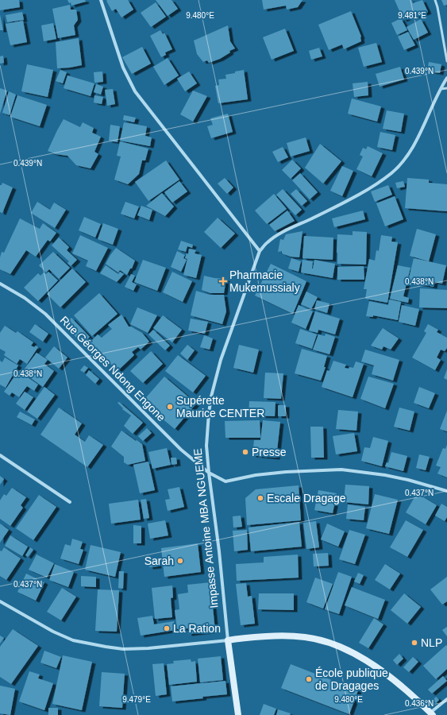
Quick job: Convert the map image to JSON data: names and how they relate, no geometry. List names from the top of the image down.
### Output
{
  "streets": {
    "main road": ["Impasse Antoine MBA NGUEME"],
    "street": ["Rue Géorges Ndong Engone"]
  },
  "crossings": [
    ["Rue Géorges Ndong Engone", "Impasse Antoine MBA NGUEME"]
  ],
  "places": {
    "health": ["Pharmacie Mukemussialy"],
    "other": [
      "Supérette Maurice CENTER",
      "Presse",
      "Escale Dragage",
      "Sarah",
      "La Ration",
      "NLP",
      "École publique de Dragages"
    ]
  },
  "coordinates": [
    "9.480°E",
    "9.481°E",
    "0.439°N",
    "0.438°N",
    "0.437°N",
    "9.479°E",
    "0.436°N"
  ]
}
